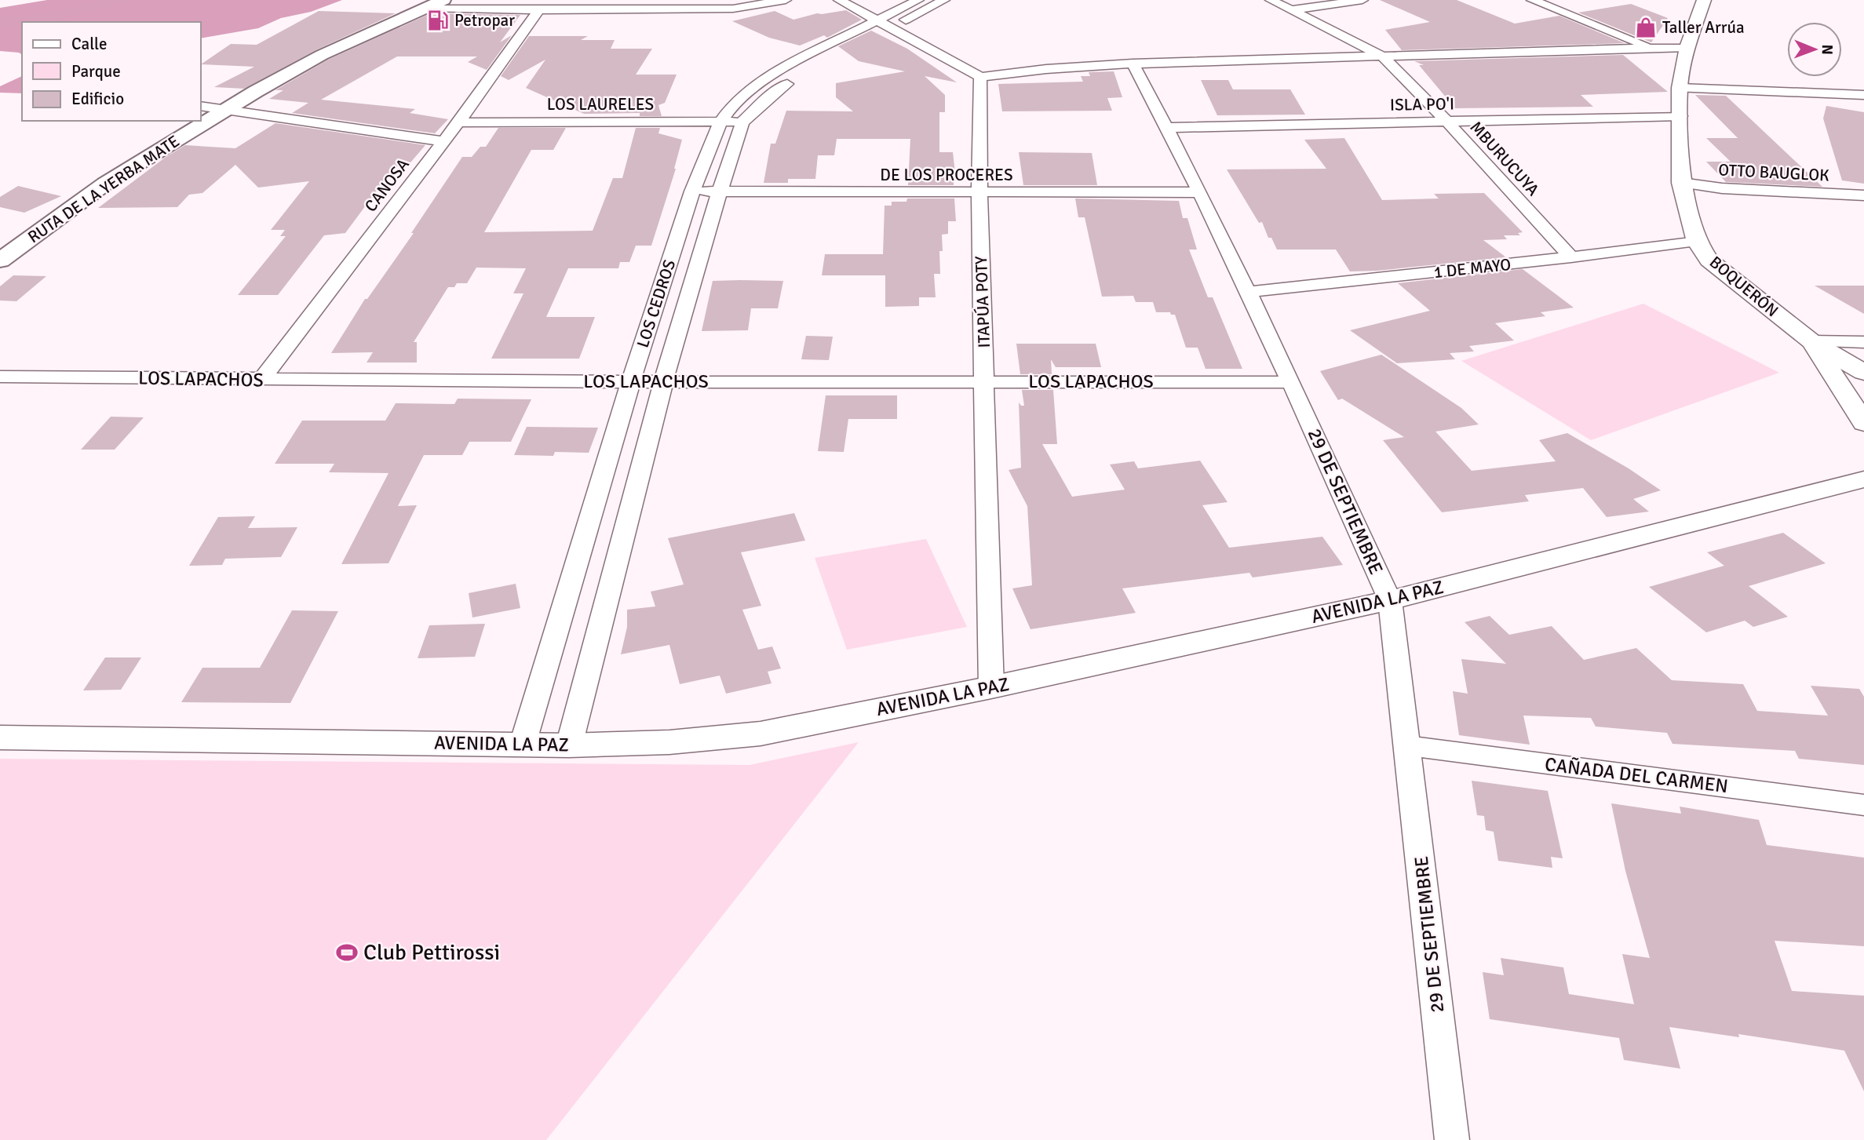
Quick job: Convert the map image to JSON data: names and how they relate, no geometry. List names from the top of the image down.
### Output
{
  "streets": {
    "main road": ["RUTA DE LA YERBA MATE"],
    "street": [
      "LOS LAURELES",
      "ISLA PO'I",
      "MBURUCUYA",
      "OTTO BAUGLOK",
      "DE LOS PROCERES",
      "CANOSA",
      "1 DE MAYO",
      "BOQUERÓN",
      "ITAPÚA POTY",
      "LOS CEDROS",
      "LOS LAPACHOS",
      "29 DE SEPTIEMBRE",
      "AVENIDA LA PAZ",
      "CAÑADA DEL CARMEN"
    ]
  },
  "crossings": [
    ["LOS LAURELES", "CANOSA"],
    ["LOS LAURELES", "LOS CEDROS"],
    ["ISLA PO'I", "MBURUCUYA"],
    ["ISLA PO'I", "BOQUERÓN"],
    ["ISLA PO'I", "29 DE SEPTIEMBRE"],
    ["MBURUCUYA", "1 DE MAYO"],
    ["OTTO BAUGLOK", "BOQUERÓN"],
    ["DE LOS PROCERES", "ITAPÚA POTY"],
    ["DE LOS PROCERES", "LOS CEDROS"],
    ["DE LOS PROCERES", "29 DE SEPTIEMBRE"],
    ["CANOSA", "LOS LAPACHOS"],
    ["1 DE MAYO", "BOQUERÓN"],
    ["1 DE MAYO", "29 DE SEPTIEMBRE"],
    ["ITAPÚA POTY", "LOS LAPACHOS"],
    ["ITAPÚA POTY", "AVENIDA LA PAZ"],
    ["LOS CEDROS", "LOS LAPACHOS"],
    ["LOS CEDROS", "AVENIDA LA PAZ"],
    ["LOS LAPACHOS", "29 DE SEPTIEMBRE"],
    ["29 DE SEPTIEMBRE", "AVENIDA LA PAZ"],
    ["29 DE SEPTIEMBRE", "CAÑADA DEL CARMEN"]
  ],
  "places": {
    "fuel station": ["Petropar"],
    "shop": ["Taller Arrúa"],
    "sports": ["Club Pettirossi"]
  },
  "legend": ["Calle", "Parque", "Edificio"],
  "north": "right"
}
